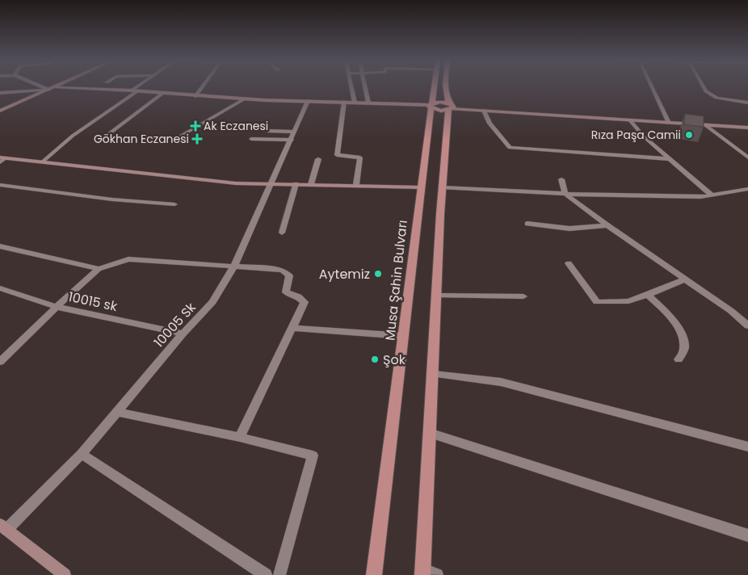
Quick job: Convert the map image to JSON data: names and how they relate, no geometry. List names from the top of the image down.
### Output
{
  "streets": {
    "main road": ["Musa Şahin Bulvarı"],
    "street": ["10015 sk", "10005 Sk"]
  },
  "crossings": [
    ["10015 sk", "10005 Sk"]
  ],
  "places": {
    "health": ["Ak Eczanesi", "Gökhan Eczanesi"],
    "other": ["Rıza Paşa Camii", "Aytemiz", "Şok"]
  }
}
